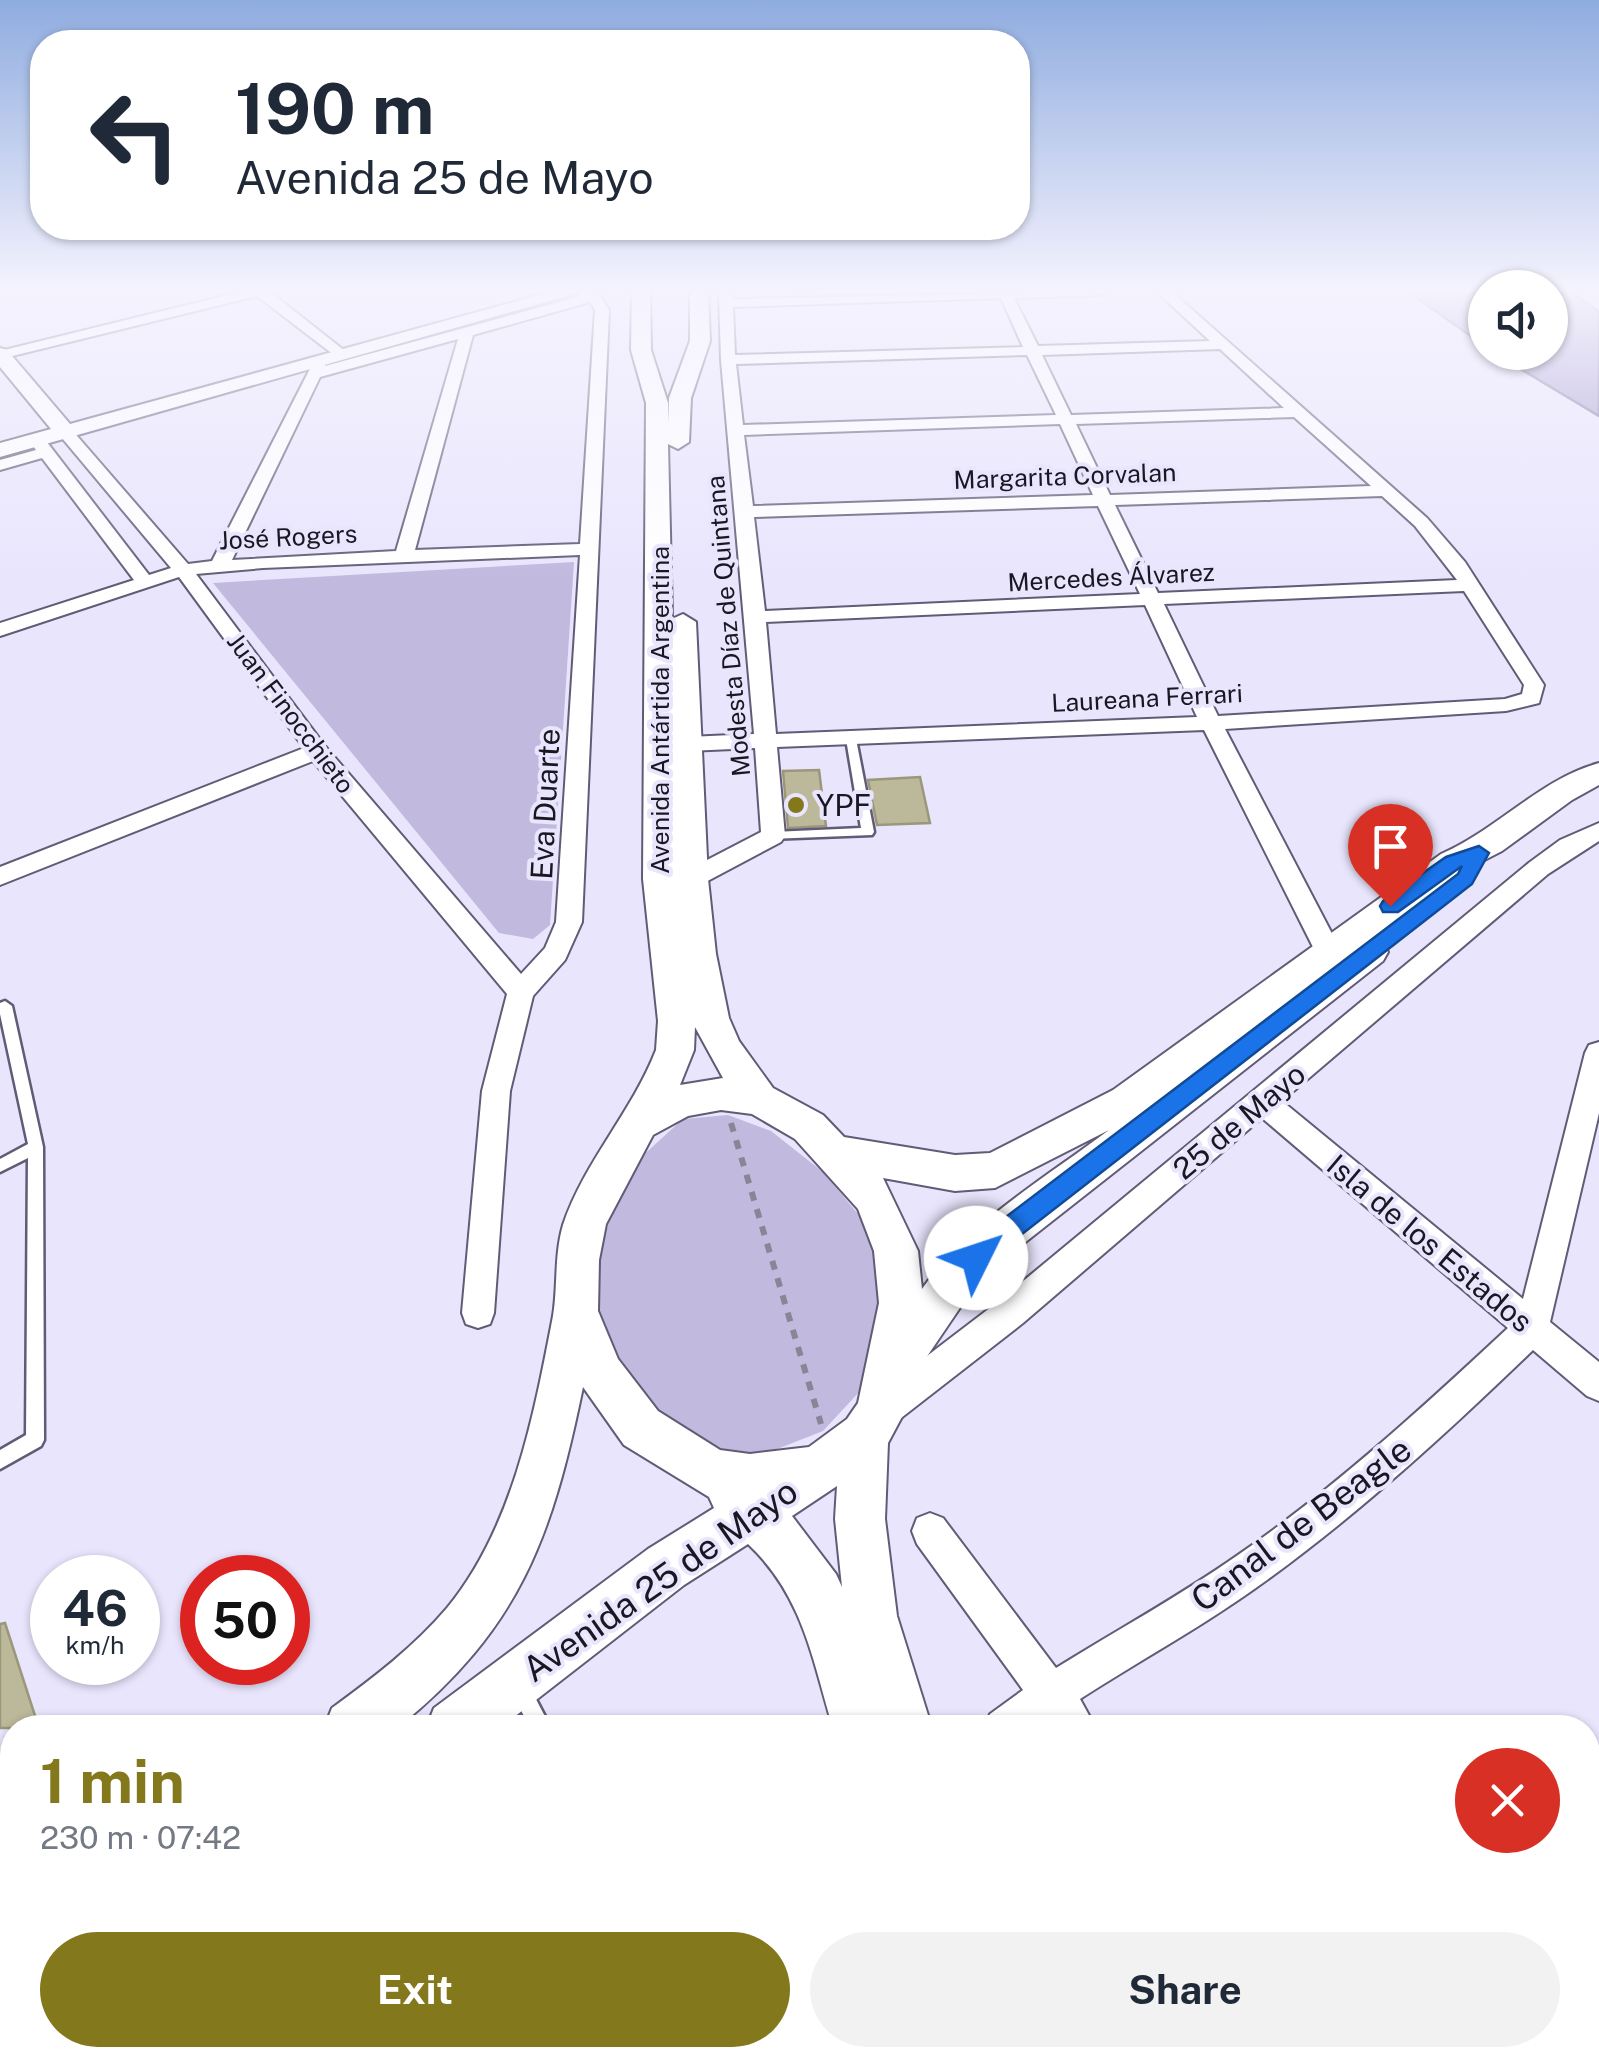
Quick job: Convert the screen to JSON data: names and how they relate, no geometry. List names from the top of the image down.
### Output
{
  "streets": {
    "main road": ["Avenida Antártida Argentina", "Avenida 25 de Mayo"],
    "street": [
      "Margarita Corvalan",
      "José Rogers",
      "Mercedes Álvarez",
      "Modesta Díaz de Quintana",
      "Laureana Ferrari",
      "Juan Finocchieto",
      "Eva Duarte",
      "25 de Mayo",
      "Isla de los Estados",
      "Canal de Beagle"
    ]
  },
  "crossings": [
    ["Margarita Corvalan", "Modesta Díaz de Quintana"],
    ["José Rogers", "Juan Finocchieto"],
    ["José Rogers", "Eva Duarte"],
    ["Mercedes Álvarez", "Modesta Díaz de Quintana"],
    ["Mercedes Álvarez", "Laureana Ferrari"],
    ["Modesta Díaz de Quintana", "Laureana Ferrari"],
    ["Laureana Ferrari", "Avenida Antártida Argentina"],
    ["Juan Finocchieto", "Eva Duarte"],
    ["25 de Mayo", "Isla de los Estados"],
    ["25 de Mayo", "Avenida 25 de Mayo"],
    ["Isla de los Estados", "Canal de Beagle"]
  ],
  "places": ["YPF"],
  "page": {
    "turn": ["190 m", "Avenida 25 de Mayo"],
    "speed": "46 km/h",
    "limit": "50",
    "heading": ["1 min", "230 m · 07:42"],
    "buttons": ["Exit", "Share"]
  }
}
